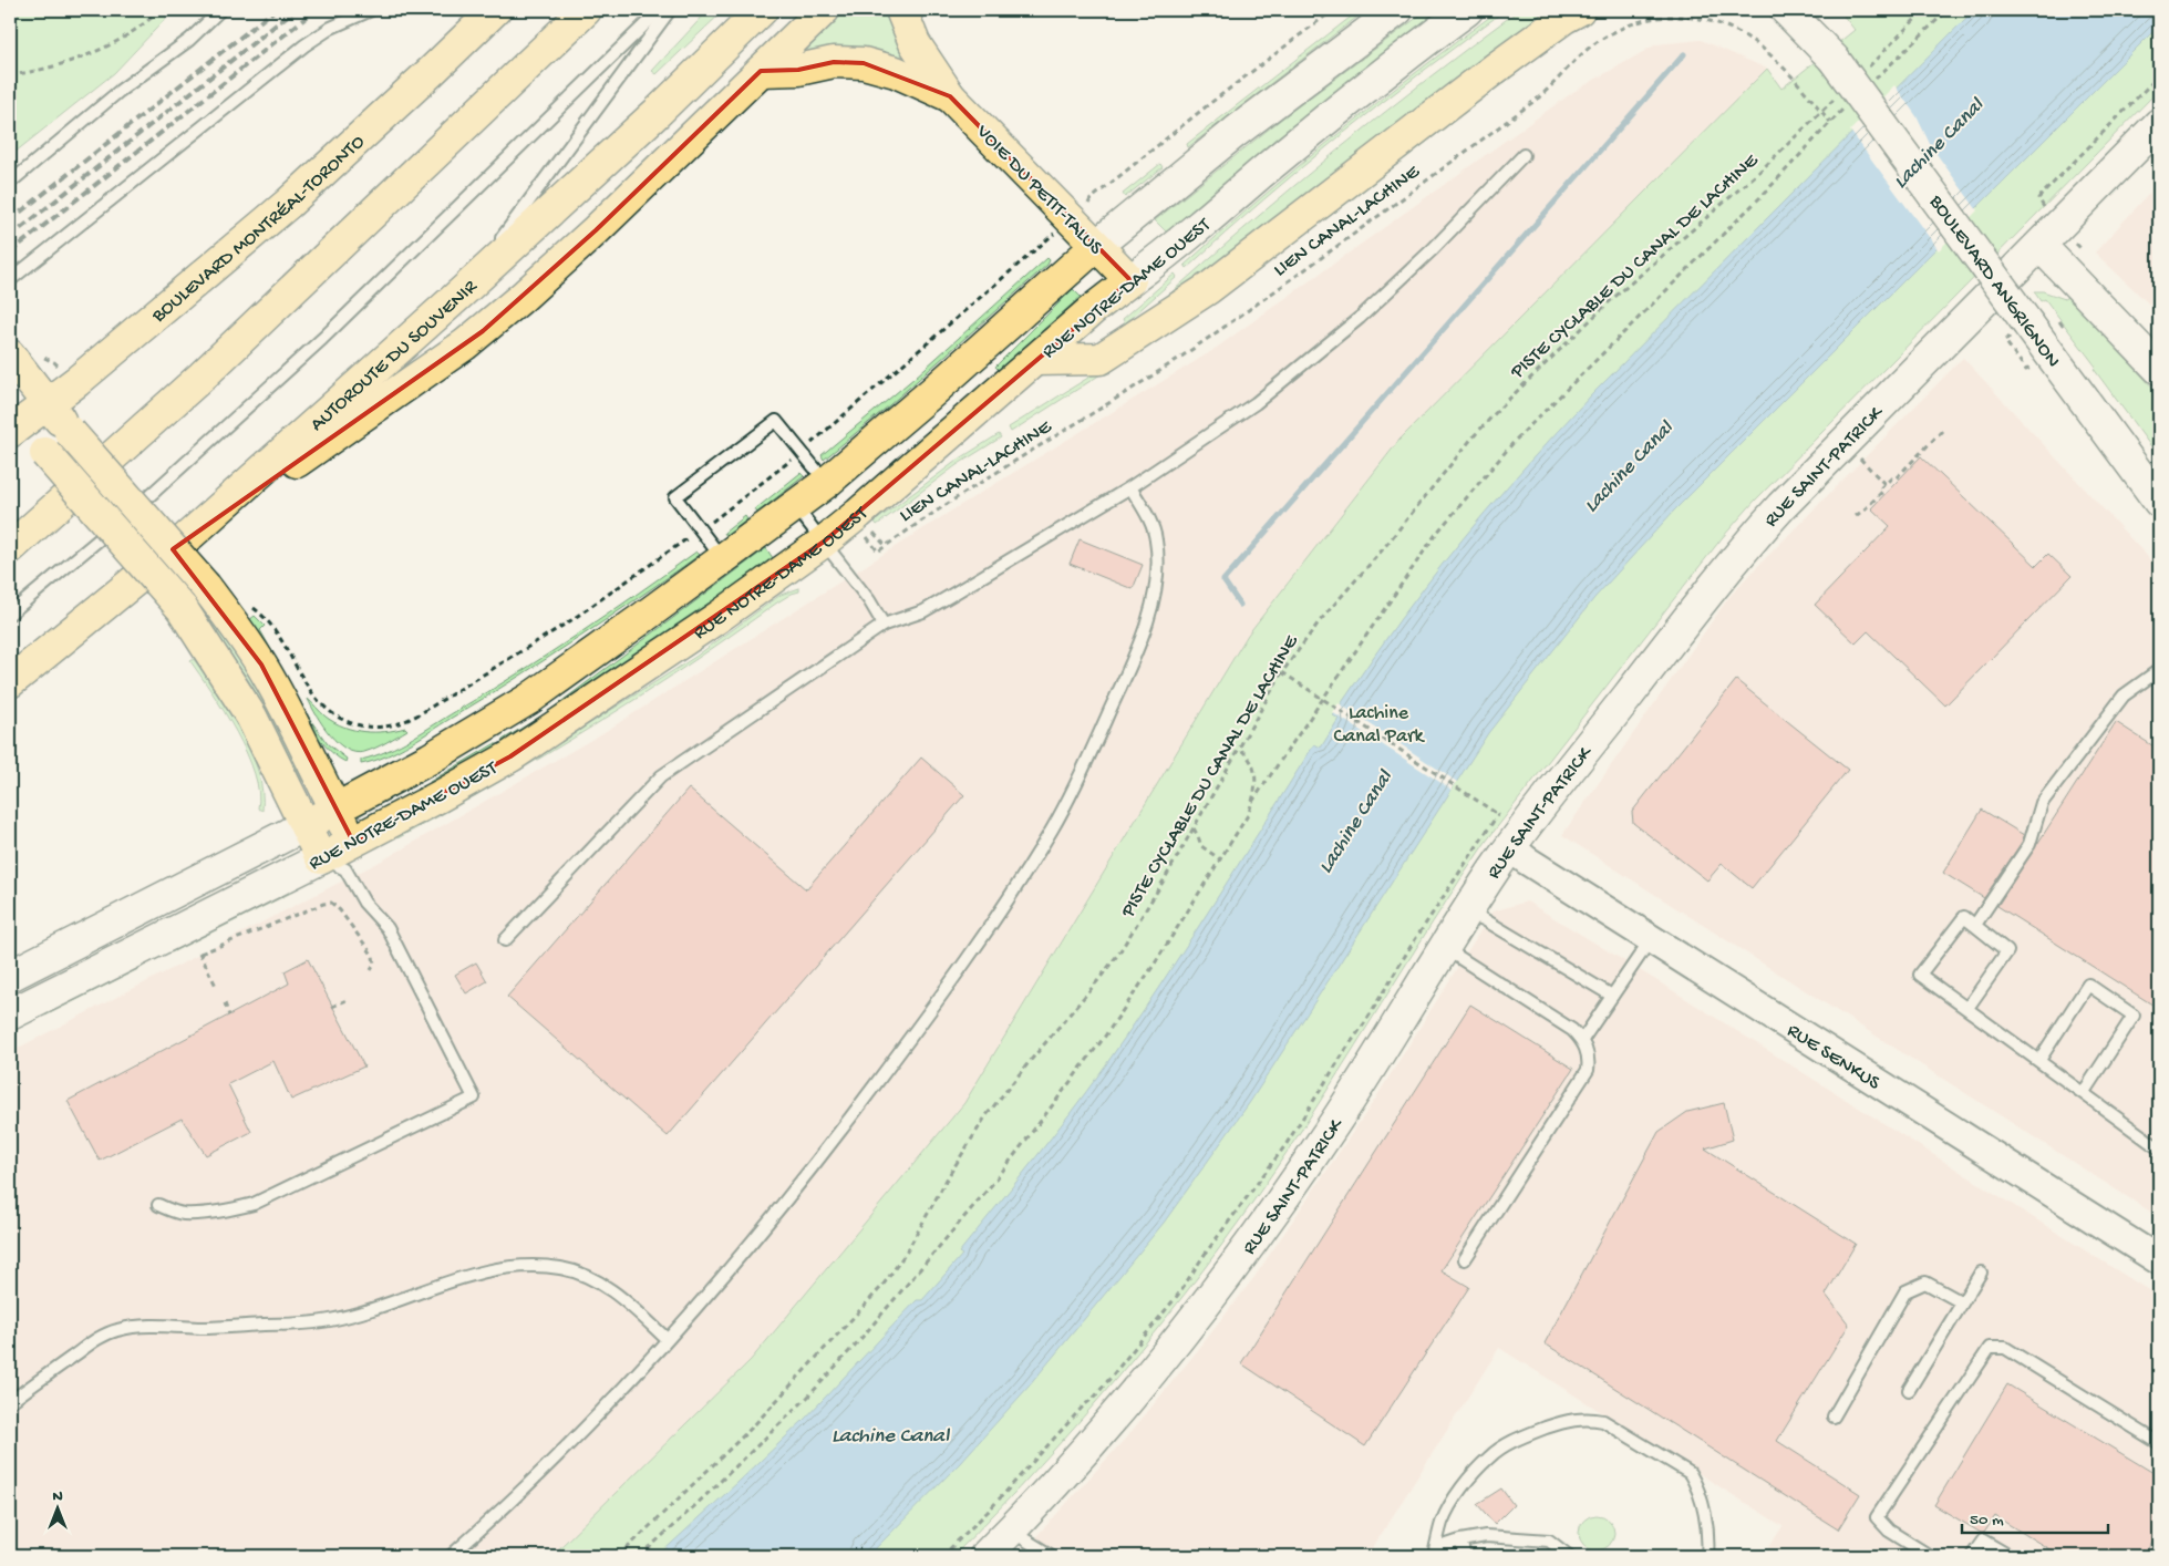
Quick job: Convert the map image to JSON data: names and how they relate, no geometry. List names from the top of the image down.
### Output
{
  "streets": {
    "main road": [
      "VOIE DU PETIT-TALUS",
      "BOULEVARD MONTRÉAL-TORONTO",
      "BOULEVARD ANGRIGNON",
      "RUE NOTRE-DAME OUEST",
      "AUTOROUTE DU SOUVENIR",
      "RUE SAINT-PATRICK"
    ],
    "street": ["RUE SENKUS"],
    "path": ["LIEN CANAL-LACHINE", "PISTE CYCLABLE DU CANAL DE LACHINE"]
  },
  "crossings": [
    ["VOIE DU PETIT-TALUS", "RUE NOTRE-DAME OUEST"],
    ["LIEN CANAL-LACHINE", "PISTE CYCLABLE DU CANAL DE LACHINE"],
    ["RUE SAINT-PATRICK", "RUE SENKUS"]
  ],
  "water": ["Lachine Canal"],
  "parks": ["Lachine Canal Park"],
  "scale_bar": "50 m",
  "north": "top"
}
